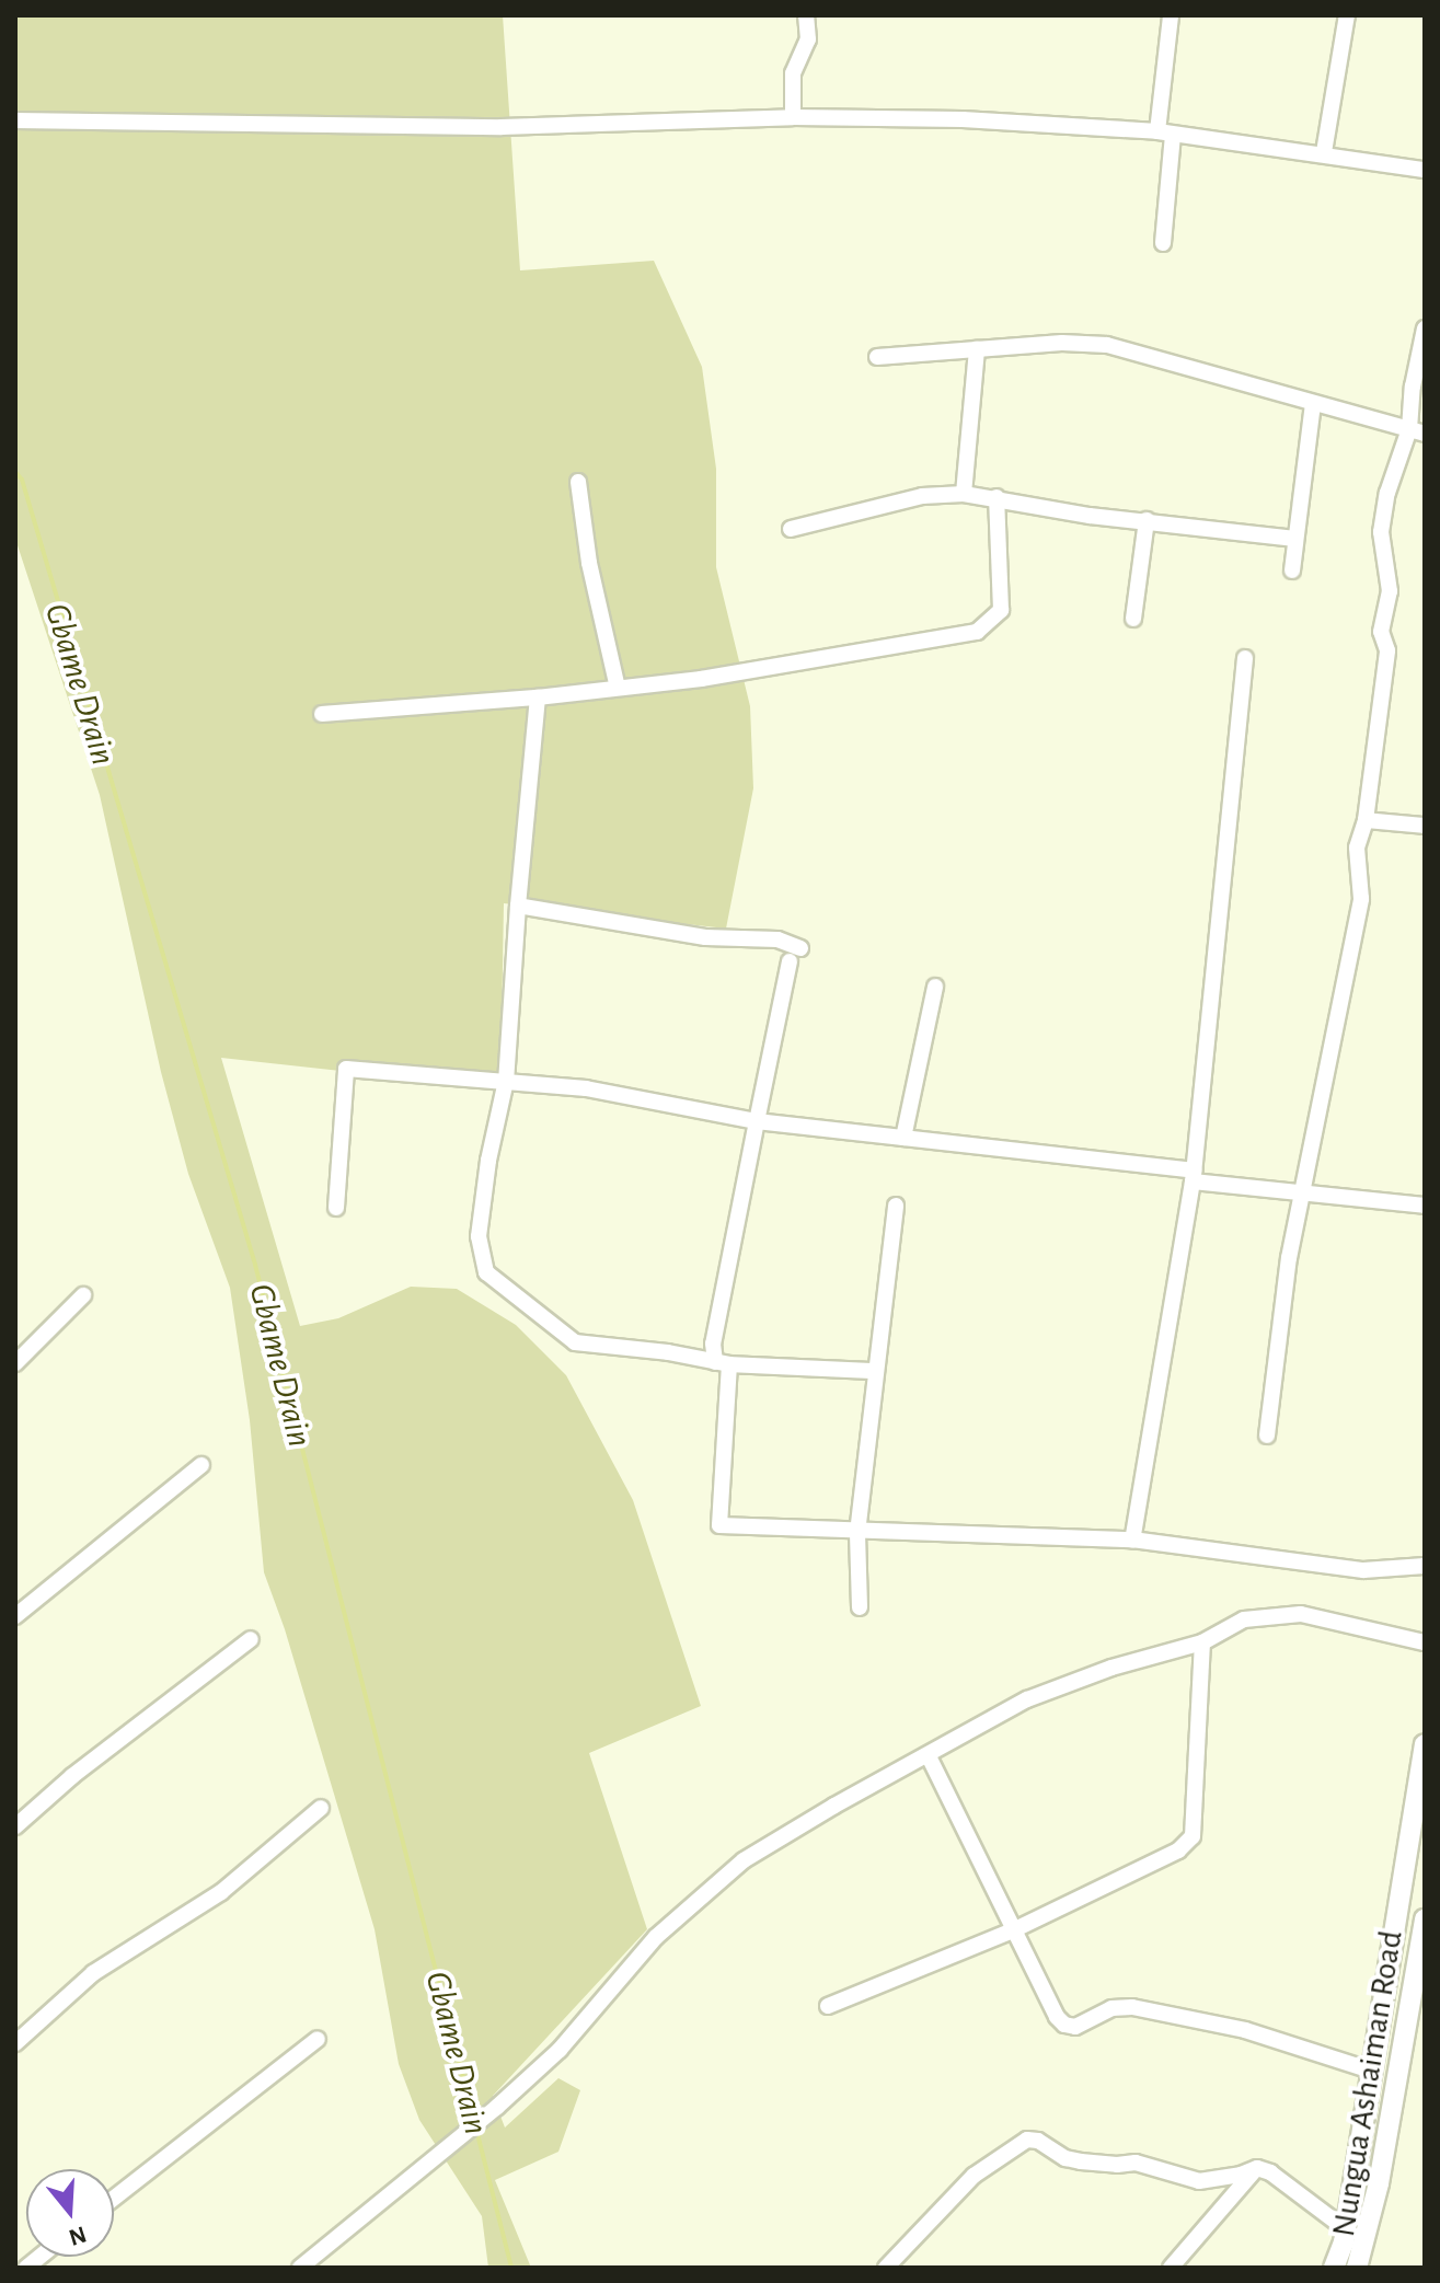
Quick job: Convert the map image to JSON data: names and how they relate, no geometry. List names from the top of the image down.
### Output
{
  "streets": {
    "main road": ["Nungua Ashaiman Road"]
  },
  "water": ["Gbame Drain"],
  "north": "bottom"
}
